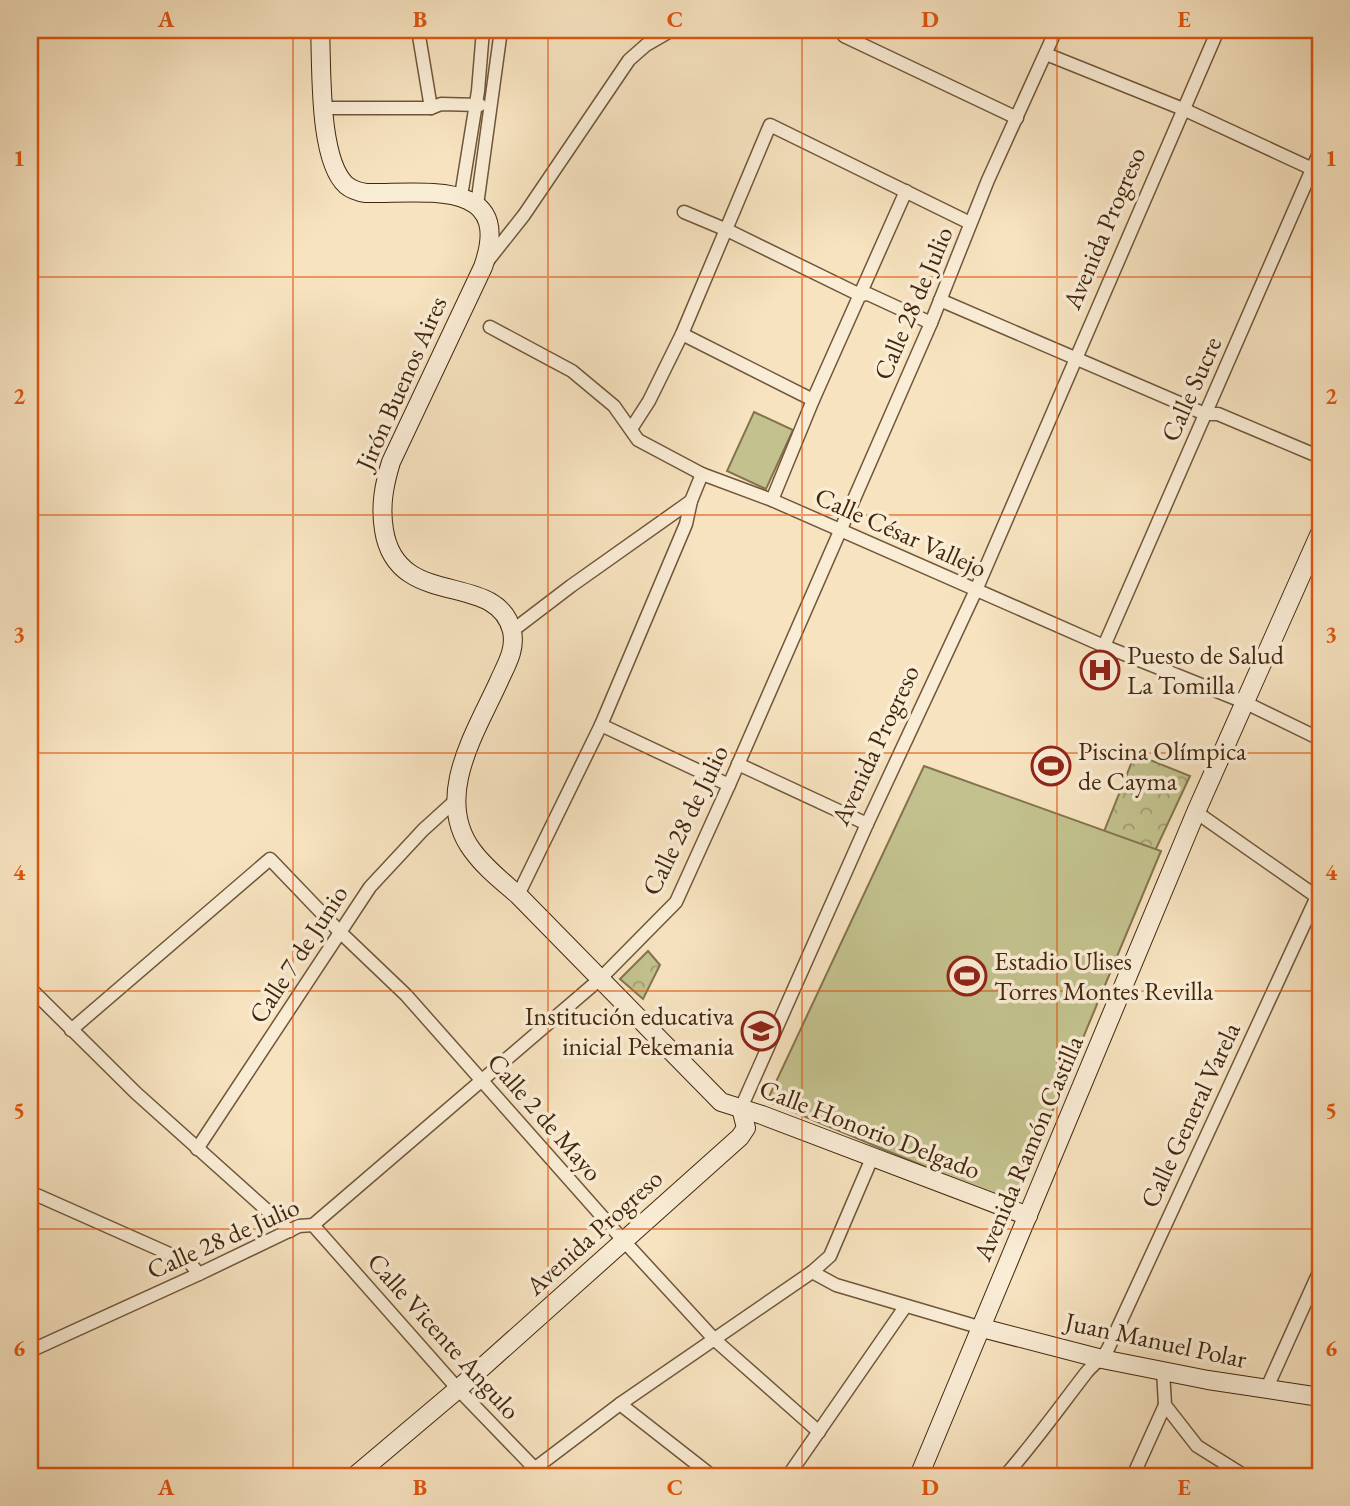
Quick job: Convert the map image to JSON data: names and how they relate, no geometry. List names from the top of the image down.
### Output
{
  "streets": {
    "street": [
      "Avenida Progreso",
      "Calle 28 de Julio",
      "Jirón Buenos Aires",
      "Calle Sucre",
      "Calle César Vallejo",
      "Calle 7 de Junio",
      "Calle General Varela",
      "Calle 2 de Mayo",
      "Calle Honorio Delgado",
      "Avenida Ramón Castilla",
      "Calle Vicente Angulo",
      "Juan Manuel Polar"
    ]
  },
  "crossings": [
    ["Avenida Progreso", "Calle César Vallejo"],
    ["Avenida Progreso", "Calle 2 de Mayo"],
    ["Avenida Progreso", "Calle Honorio Delgado"],
    ["Avenida Progreso", "Calle Vicente Angulo"],
    ["Calle 28 de Julio", "Calle César Vallejo"],
    ["Calle 28 de Julio", "Calle 2 de Mayo"],
    ["Calle 28 de Julio", "Calle Honorio Delgado"],
    ["Calle 28 de Julio", "Calle Vicente Angulo"],
    ["Calle Sucre", "Calle César Vallejo"],
    ["Calle César Vallejo", "Avenida Ramón Castilla"],
    ["Calle 7 de Junio", "Calle 2 de Mayo"],
    ["Calle 7 de Junio", "Calle Honorio Delgado"],
    ["Calle General Varela", "Juan Manuel Polar"],
    ["Calle Honorio Delgado", "Avenida Ramón Castilla"],
    ["Avenida Ramón Castilla", "Juan Manuel Polar"]
  ],
  "places": {
    "hospital": ["Puesto de Salud La Tomilla"],
    "sports": ["Piscina Olímpica de Cayma", "Estadio Ulises Torres Montes Revilla"],
    "school or university": ["Institución educativa inicial Pekemania"]
  },
  "grid": {
    "columns": [
      "A",
      "B",
      "C",
      "D",
      "E"
    ],
    "rows": [
      "1",
      "2",
      "3",
      "4",
      "5",
      "6"
    ]
  }
}
